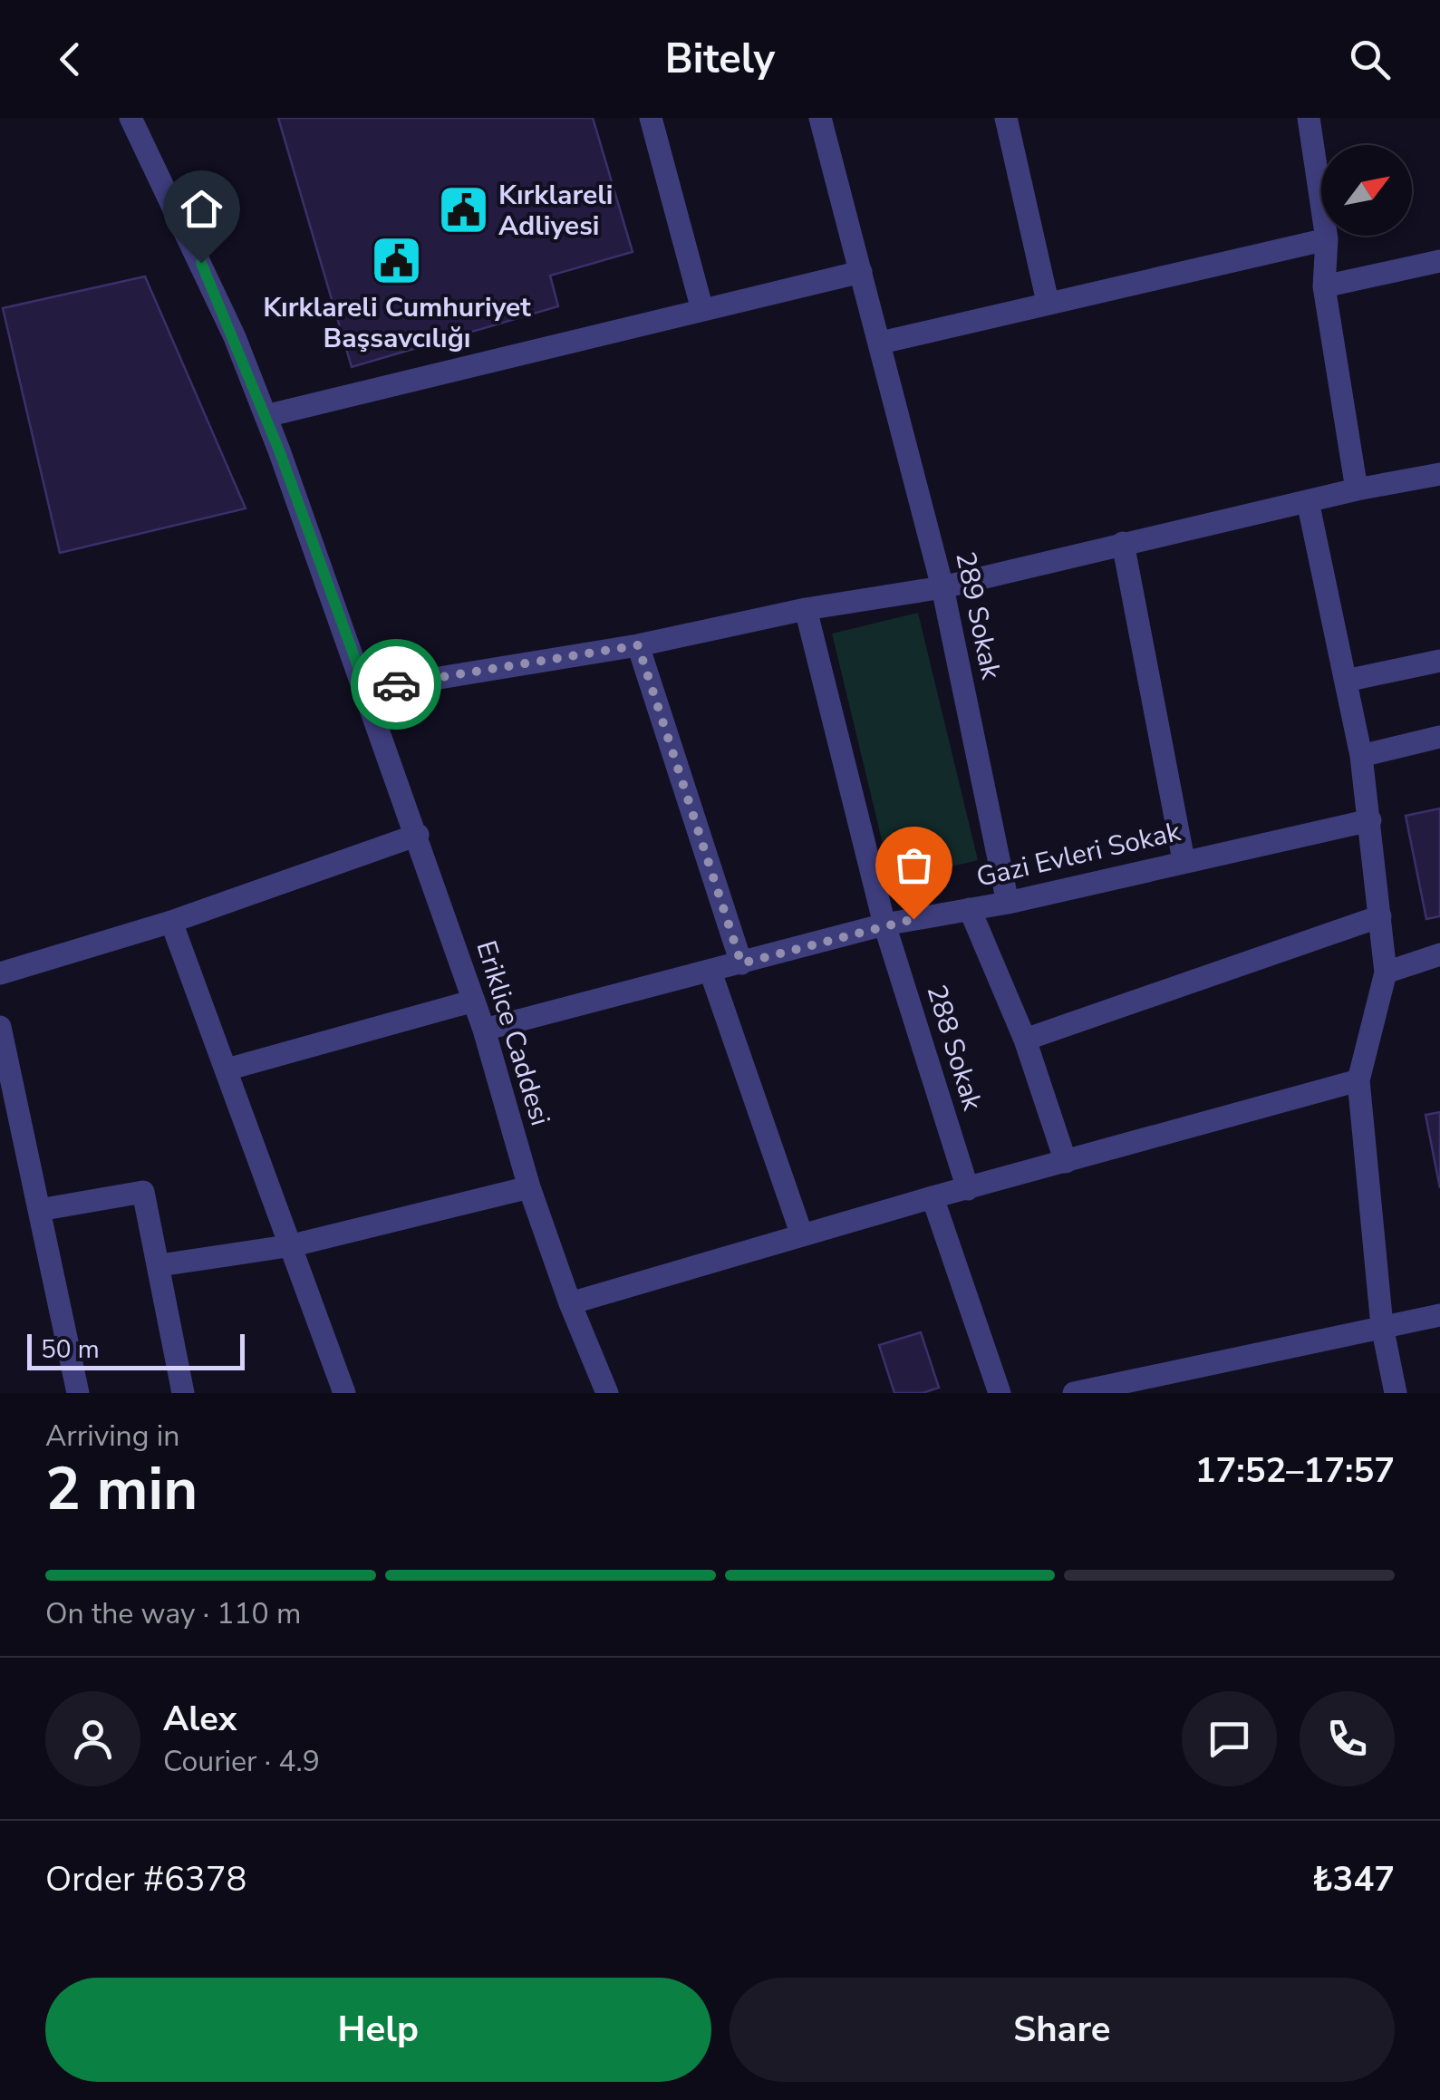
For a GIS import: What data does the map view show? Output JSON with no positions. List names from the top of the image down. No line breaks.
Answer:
{"streets":{"street":["289 Sokak","Gazi Evleri Sokak","Eriklice Caddesi","288 Sokak"]},"crossings":[["289 Sokak","Gazi Evleri Sokak"],["Gazi Evleri Sokak","Eriklice Caddesi"],["Gazi Evleri Sokak","288 Sokak"]],"places":{"public building":["Kırklareli Adliyesi","Kırklareli Cumhuriyet Başsavcılığı"]},"scale_bar":"50 m","north":"top right","page":{"header":"Bitely","scale":"50 m","heading":["2 min","Arriving in","17:52–17:57"],"panel":["Alex","Courier · 4.9","Order #6378","₺347"],"bar":"On the way · 110 m","buttons":["Help","Share"]}}
